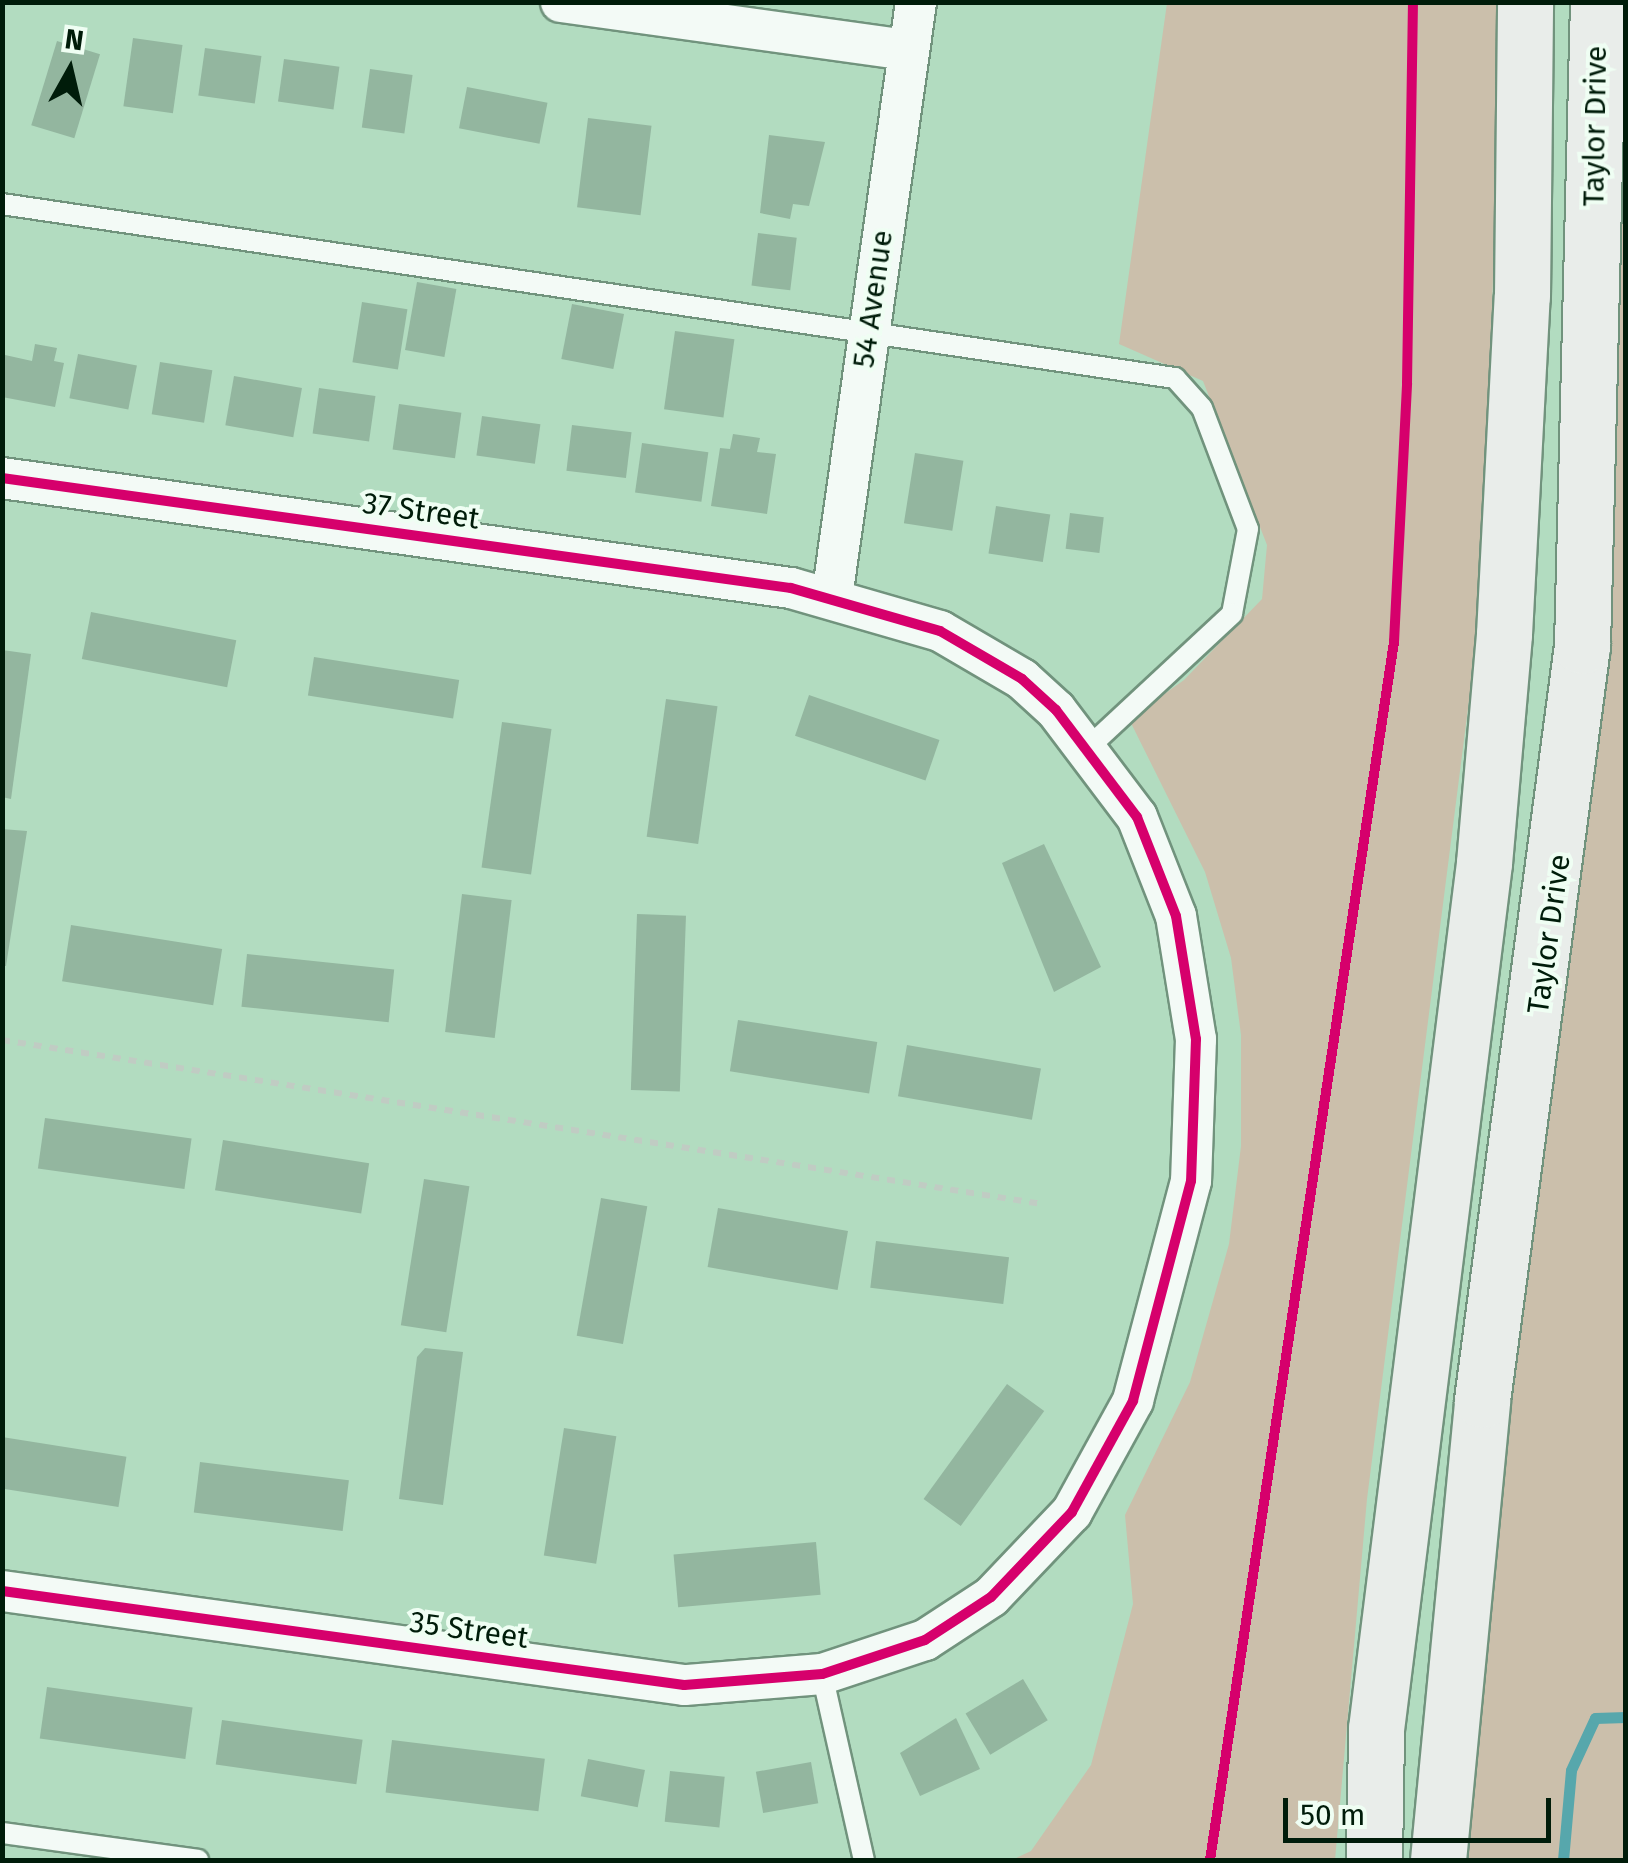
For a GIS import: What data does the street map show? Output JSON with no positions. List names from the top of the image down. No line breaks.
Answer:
{"streets":{"main road":["Taylor Drive"],"street":["54 Avenue","37 Street","35 Street"]},"crossings":[["54 Avenue","37 Street"],["37 Street","35 Street"]],"scale_bar":"50 m","north":"top"}
